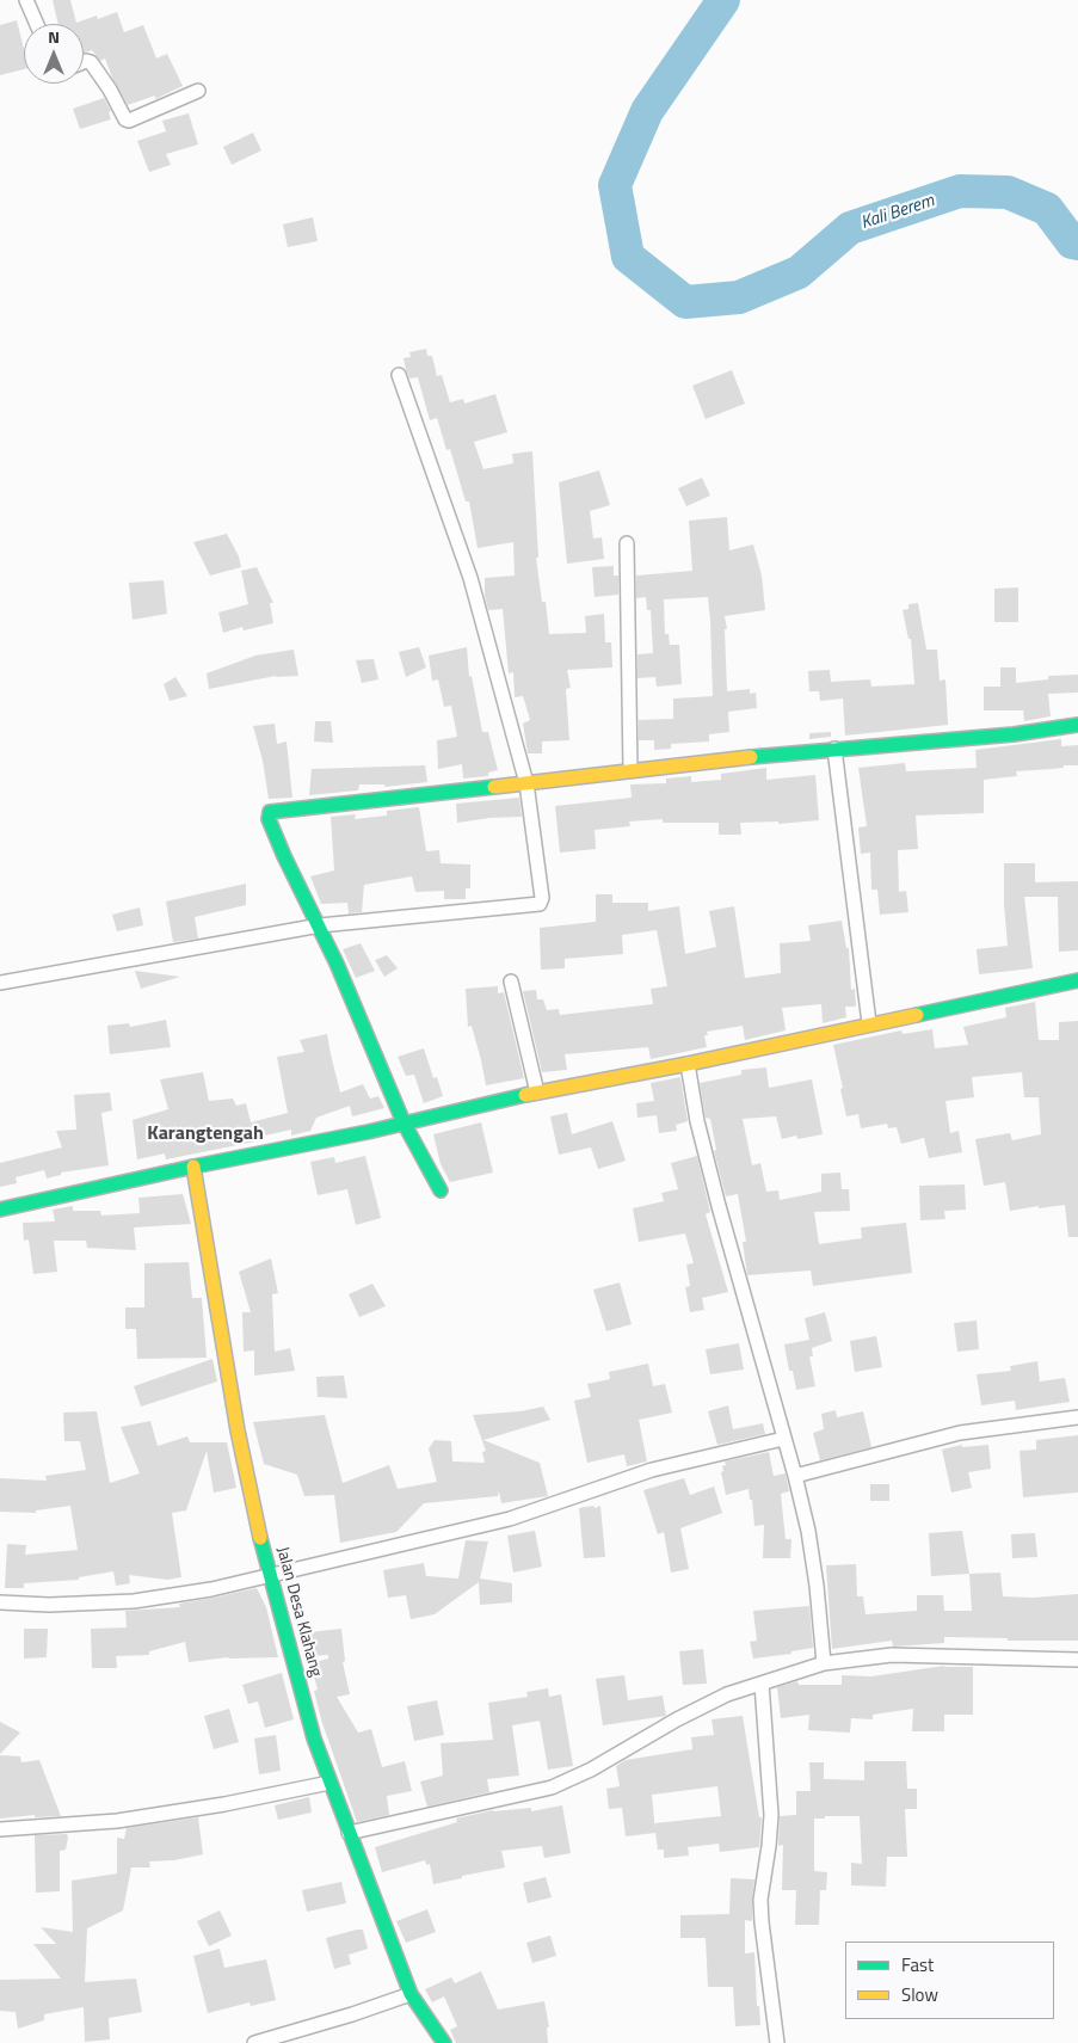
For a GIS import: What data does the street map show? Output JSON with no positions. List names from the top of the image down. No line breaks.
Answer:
{"streets":{"street":["Jalan Desa Klahang"]},"districts":["Karangtengah"],"water":["Kali Berem"],"legend":["Fast","Slow"],"north":"top"}
